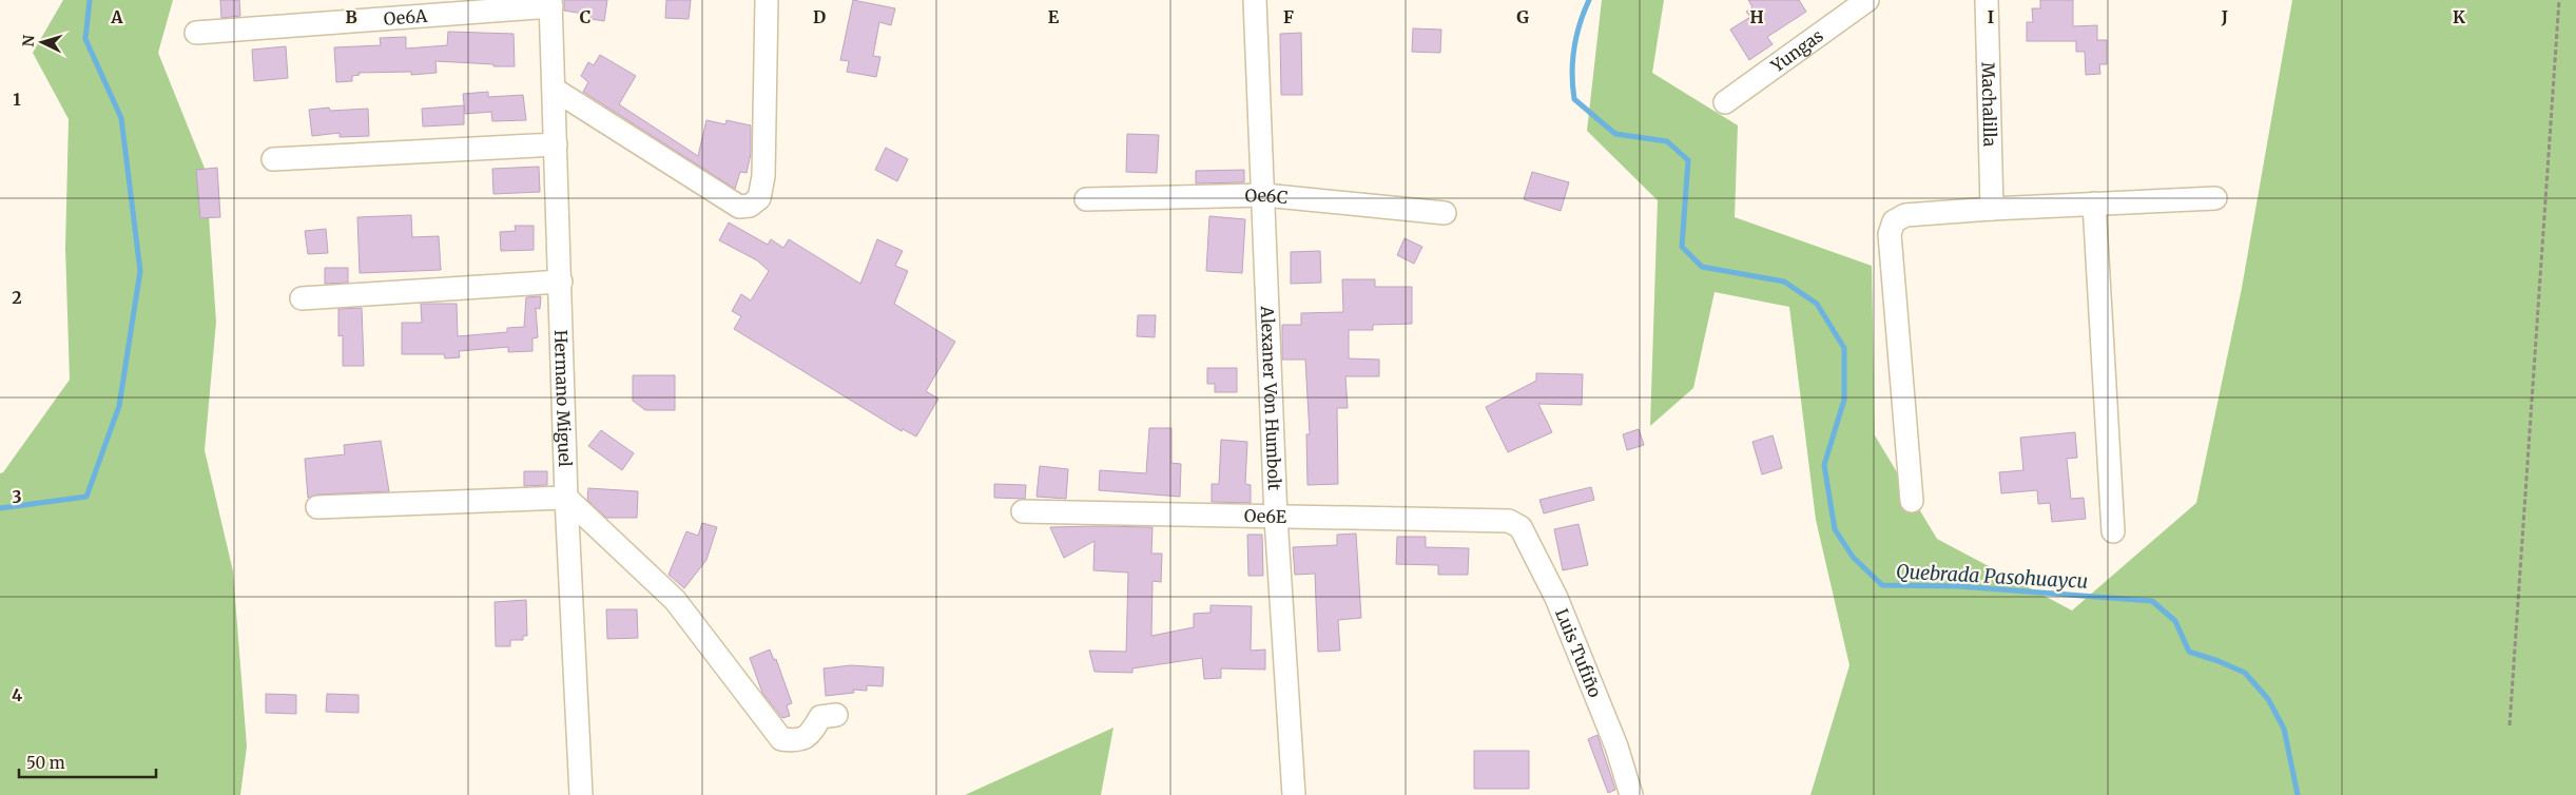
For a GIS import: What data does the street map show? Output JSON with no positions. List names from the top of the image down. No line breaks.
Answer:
{"streets":{"street":["Oe6A","Yungas","Machalilla","Oe6C","Hermano Miguel","Alexaner Von Humbolt","Oe6E","Luis Tufiño"]},"crossings":[["Oe6A","Hermano Miguel"],["Oe6C","Alexaner Von Humbolt"],["Alexaner Von Humbolt","Oe6E"],["Oe6E","Luis Tufiño"]],"water":["Quebrada Pasohuaycu"],"scale_bar":"50 m","north":"left","grid":{"columns":["A","B","C","D","E","F","G","H","I","J","K"],"rows":["1","2","3","4"]}}
